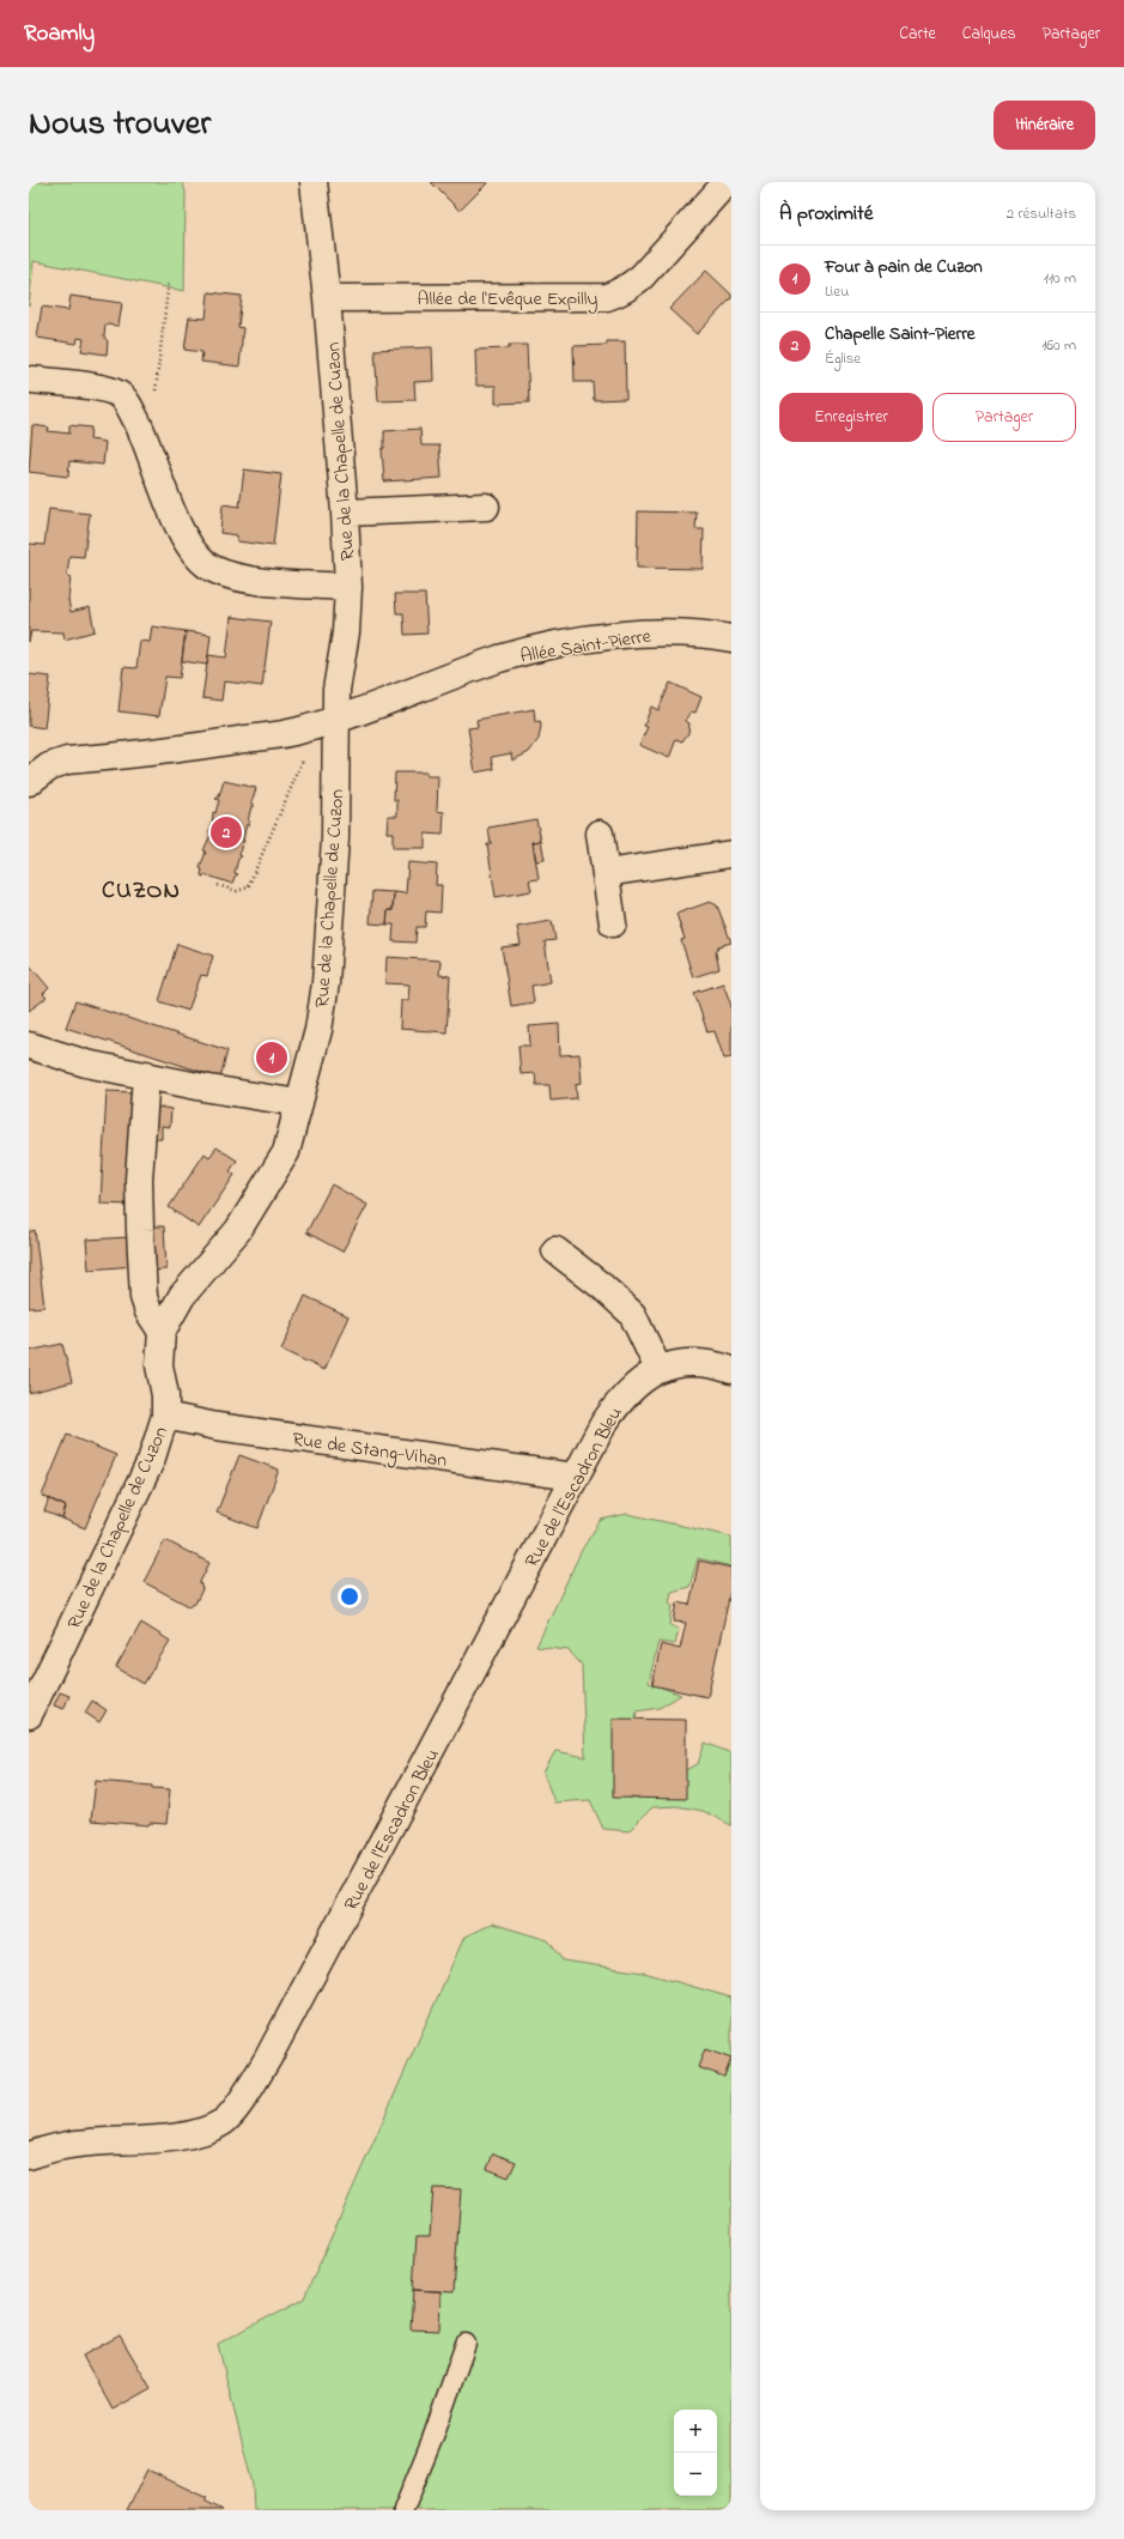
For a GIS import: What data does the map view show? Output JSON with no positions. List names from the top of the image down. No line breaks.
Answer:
{"streets":{"street":["Allée de l'Evêque Expilly","Rue de la Chapelle de Cuzon","Allée Saint-Pierre","Rue de Stang-Vihan","Rue de l'Escadron Bleu"]},"crossings":[["Allée de l'Evêque Expilly","Rue de la Chapelle de Cuzon"],["Rue de la Chapelle de Cuzon","Allée Saint-Pierre"],["Rue de la Chapelle de Cuzon","Rue de Stang-Vihan"],["Rue de Stang-Vihan","Rue de l'Escadron Bleu"]],"districts":["CUZON"],"page":{"header":"Roamly","nav":["Carte","Calques","Partager"],"title":"Nous trouver","buttons":["Itinéraire",["Enregistrer","Partager"]],"heading":["À proximité","2 résultats"],"list":[{"mark":"1","name":"Four à pain de Cuzon","note":"Lieu","value":"110 m"},{"mark":"2","name":"Chapelle Saint-Pierre","note":"Église","value":"160 m"}],"pins":["2","1"],"map_buttons":["+","−"]}}
